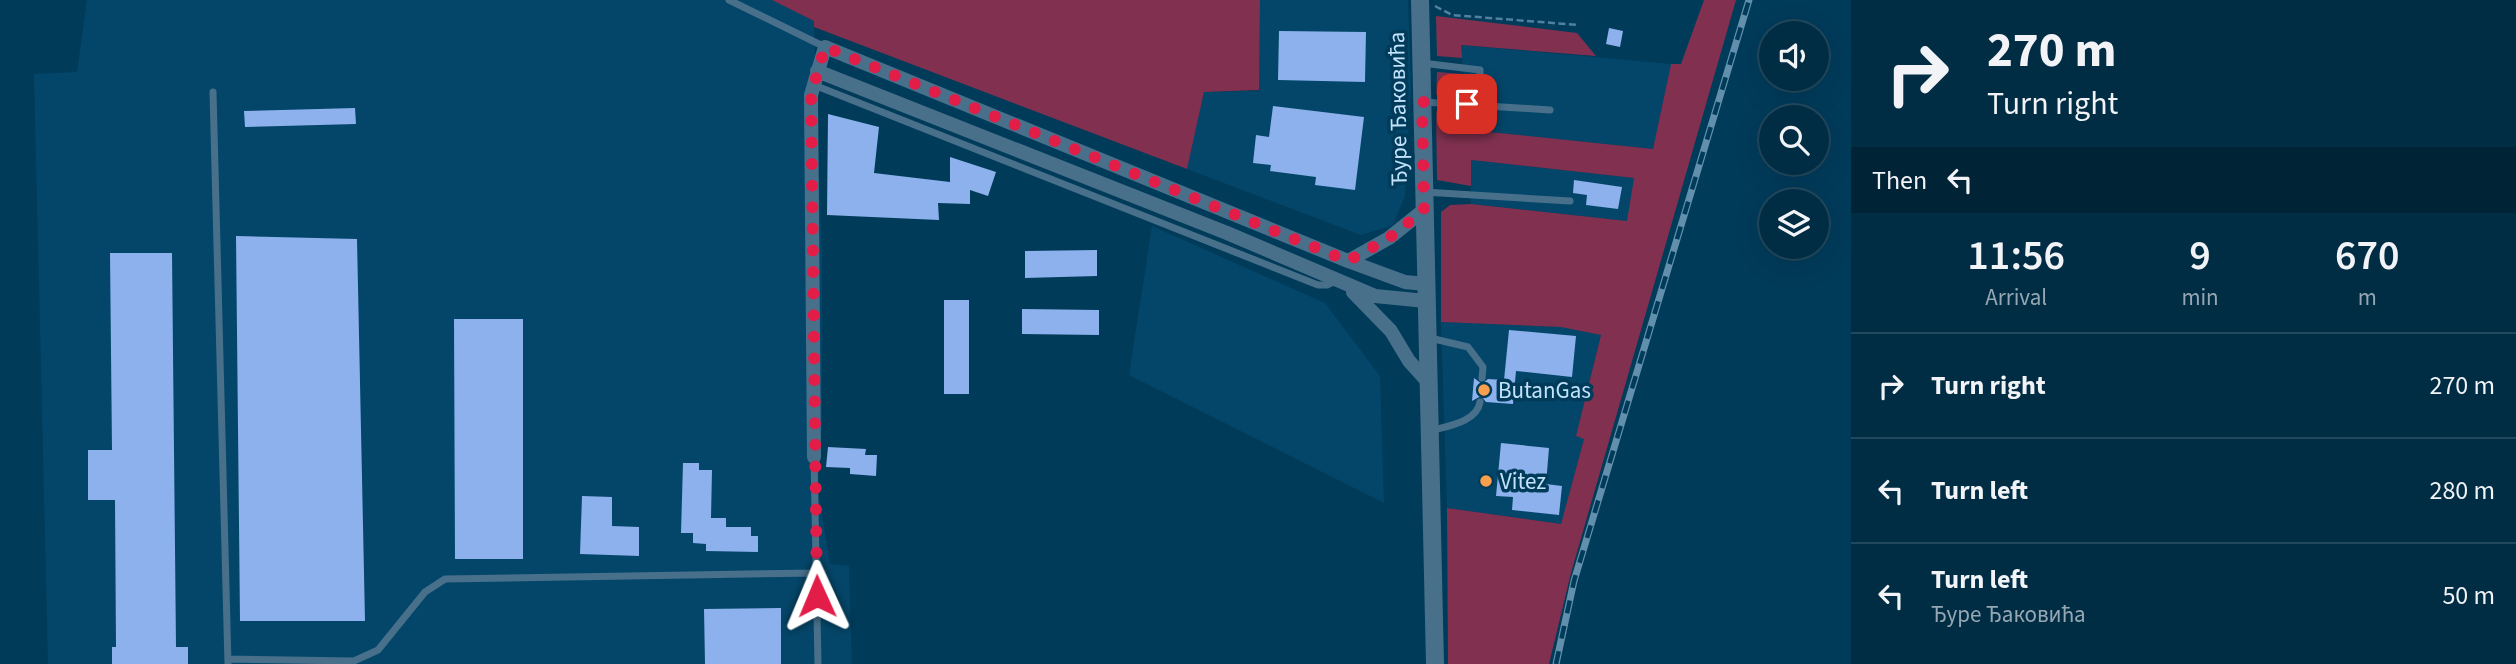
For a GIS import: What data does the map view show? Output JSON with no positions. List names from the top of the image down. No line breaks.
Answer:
{"streets":{"street":["Ђуре Ђаковића"]},"places":["ButanGas","Vitez"],"page":{"turn":["270 m","Turn right"],"then":"Then","eta":["11:56","Arrival","9","min","670","m"],"list":[{"name":"Turn right","value":"270 m"},{"name":"Turn left","value":"280 m"},{"name":"Turn left","note":"Ђуре Ђаковића","value":"50 m"}]}}
